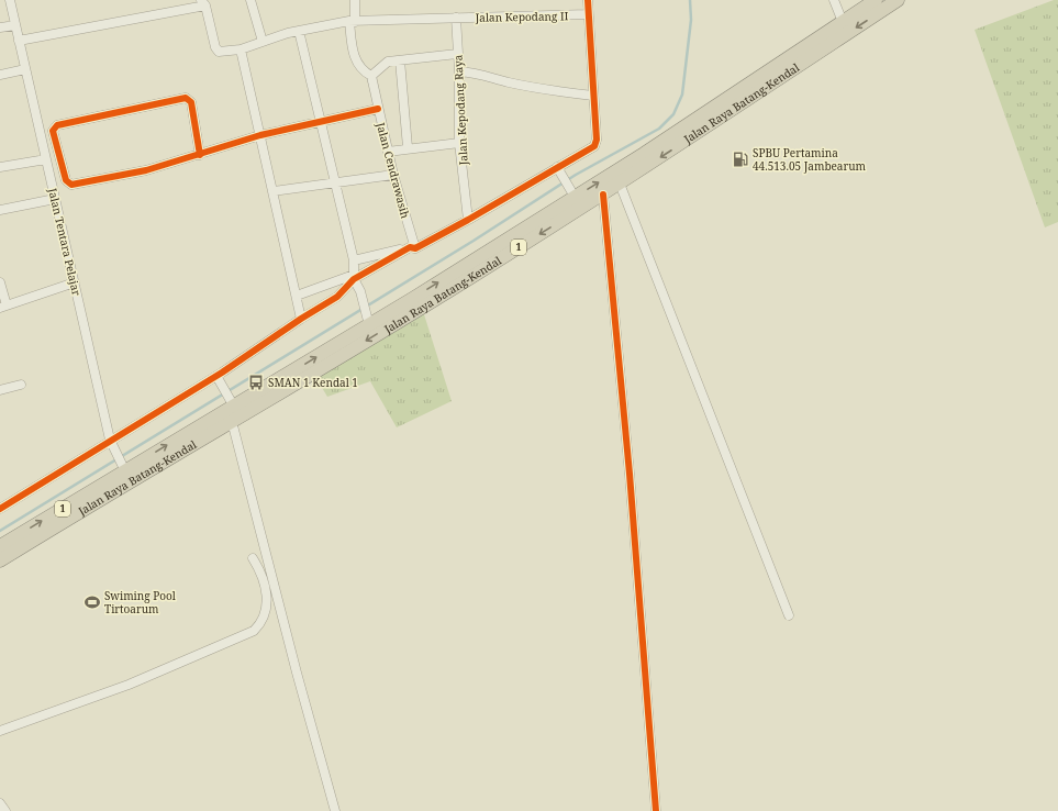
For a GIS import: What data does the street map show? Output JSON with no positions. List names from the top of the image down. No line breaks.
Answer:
{"streets":{"highway":["Jalan Raya Batang-Kendal","1"],"street":["Jalan Kepodang II","Jalan Kepodang Raya","Jalan Cendrawasih","Jalan Tentara Pelajar"]},"crossings":[["Jalan Kepodang II","Jalan Kepodang Raya"],["Jalan Raya Batang-Kendal","Jalan Tentara Pelajar"]],"places":{"fuel station":["SPBU Pertamina 44.513.05 Jambearum"],"bus stop":["SMAN 1 Kendal 1"],"sports":["Swiming Pool Tirtoarum"]}}
